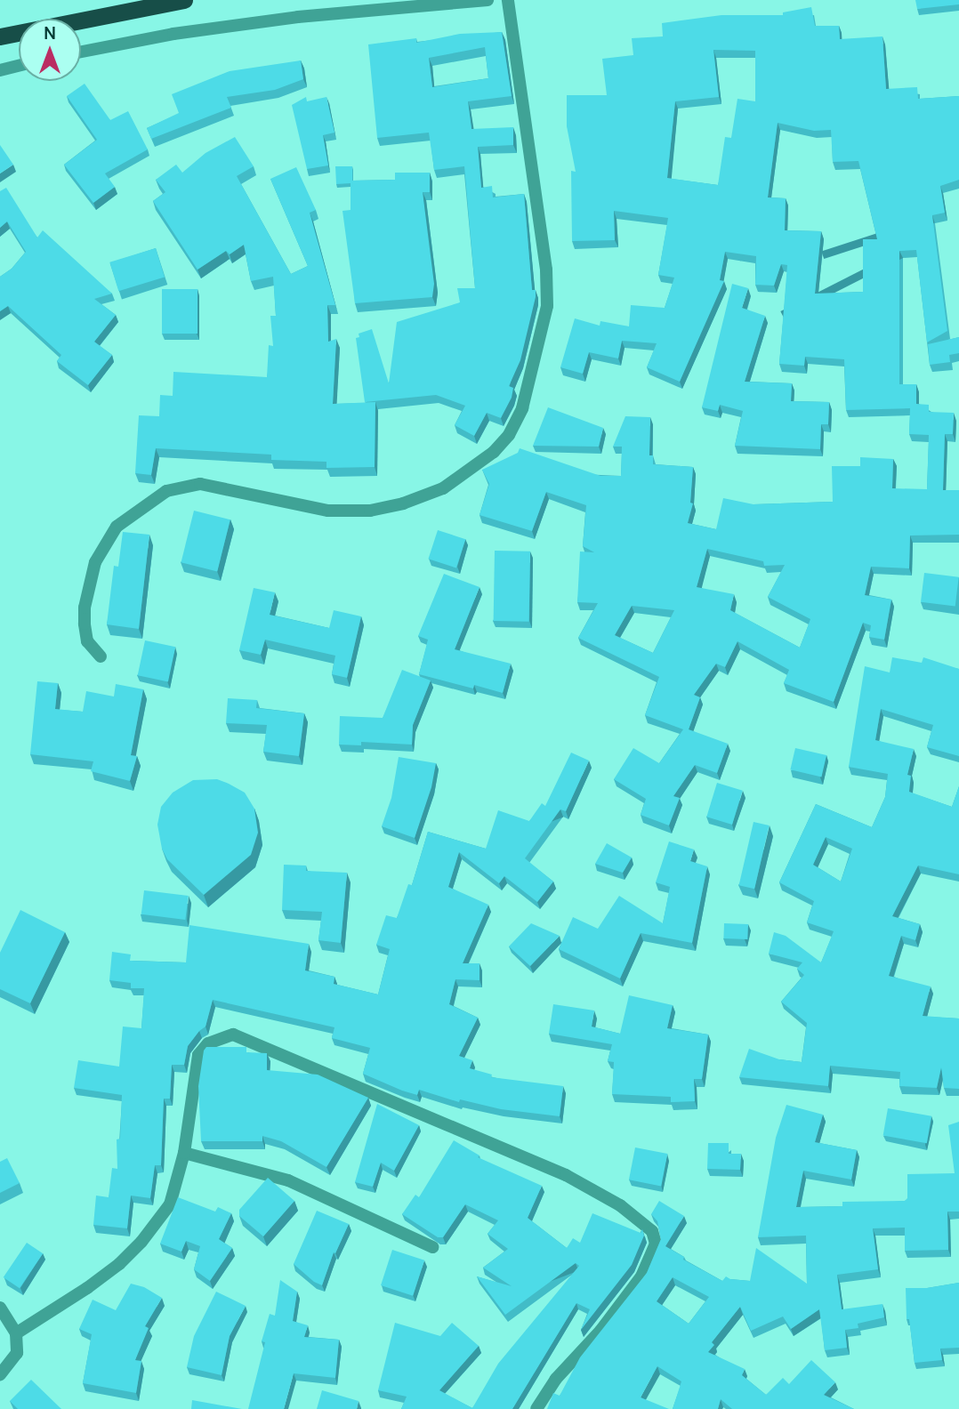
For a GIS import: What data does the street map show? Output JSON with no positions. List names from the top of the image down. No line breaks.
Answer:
{"north":"top"}
